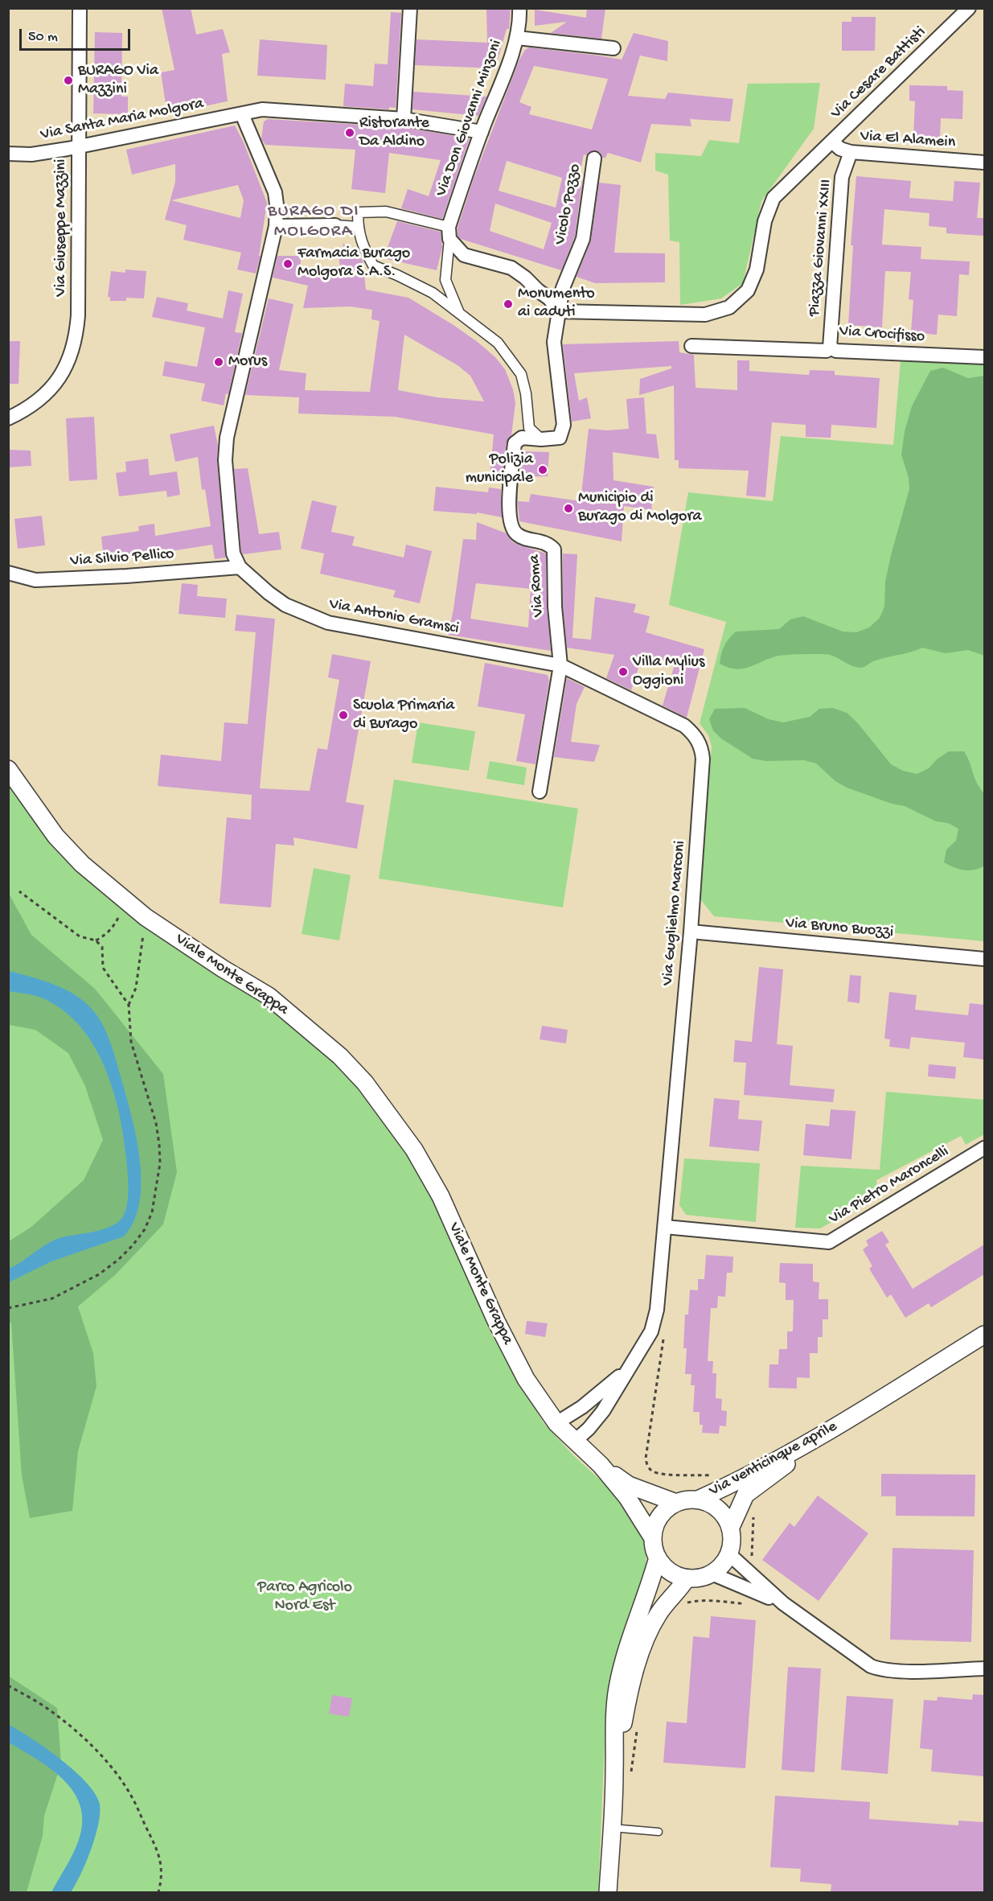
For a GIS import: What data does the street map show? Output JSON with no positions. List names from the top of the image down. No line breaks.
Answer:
{"streets":{"street":["Via Cesare Battisti","Via Don Giovanni Minzoni","Via Santa Maria Molgora","Via El Alamein","Vicolo Pozzo","Via Giuseppe Mazzini","Piazza Giovanni XXIII","Via Crocifisso","Via Silvio Pellico","Via Roma","Via Antonio Gramsci","Via Guglielmo Marconi","Via Bruno Buozzi","Viale Monte Grappa","Via Pietro Maroncelli","Via venticinque aprile"]},"crossings":[["Via Cesare Battisti","Via El Alamein"],["Via Cesare Battisti","Vicolo Pozzo"],["Via Don Giovanni Minzoni","Via Santa Maria Molgora"],["Via Santa Maria Molgora","Via Giuseppe Mazzini"],["Via El Alamein","Piazza Giovanni XXIII"],["Vicolo Pozzo","Via Roma"],["Piazza Giovanni XXIII","Via Crocifisso"],["Via Silvio Pellico","Via Antonio Gramsci"],["Via Roma","Via Antonio Gramsci"],["Via Roma","Via Guglielmo Marconi"],["Via Antonio Gramsci","Via Guglielmo Marconi"],["Via Guglielmo Marconi","Via Bruno Buozzi"],["Via Guglielmo Marconi","Viale Monte Grappa"],["Via Guglielmo Marconi","Via Pietro Maroncelli"],["Viale Monte Grappa","Via venticinque aprile"]],"districts":["BURAGO DI MOLGORA"],"parks":["Parco Agricolo Nord Est"],"places":["BURAGO Via Mazzini","Ristorante Da Aldino","Farmacia Burago Molgora S.A.S.","Monumento ai caduti","Morus","Polizia municipale","Municipio di Burago di Molgora","Villa Mylius Oggioni","Scuola Primaria di Burago"],"scale_bar":"50 m"}
